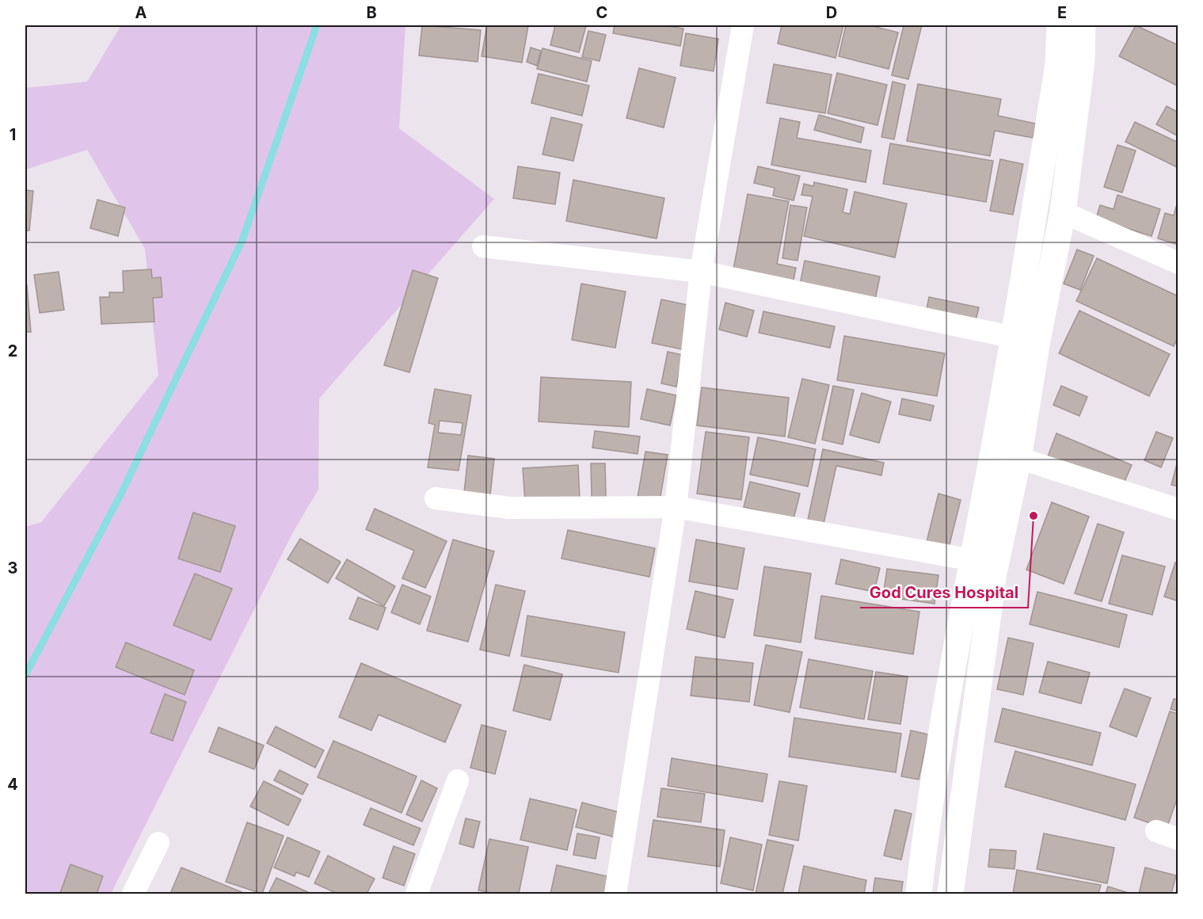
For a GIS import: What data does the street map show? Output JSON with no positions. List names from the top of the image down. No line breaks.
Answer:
{"places":["God Cures Hospital"],"grid":{"columns":["A","B","C","D","E"],"rows":["1","2","3","4"]}}
